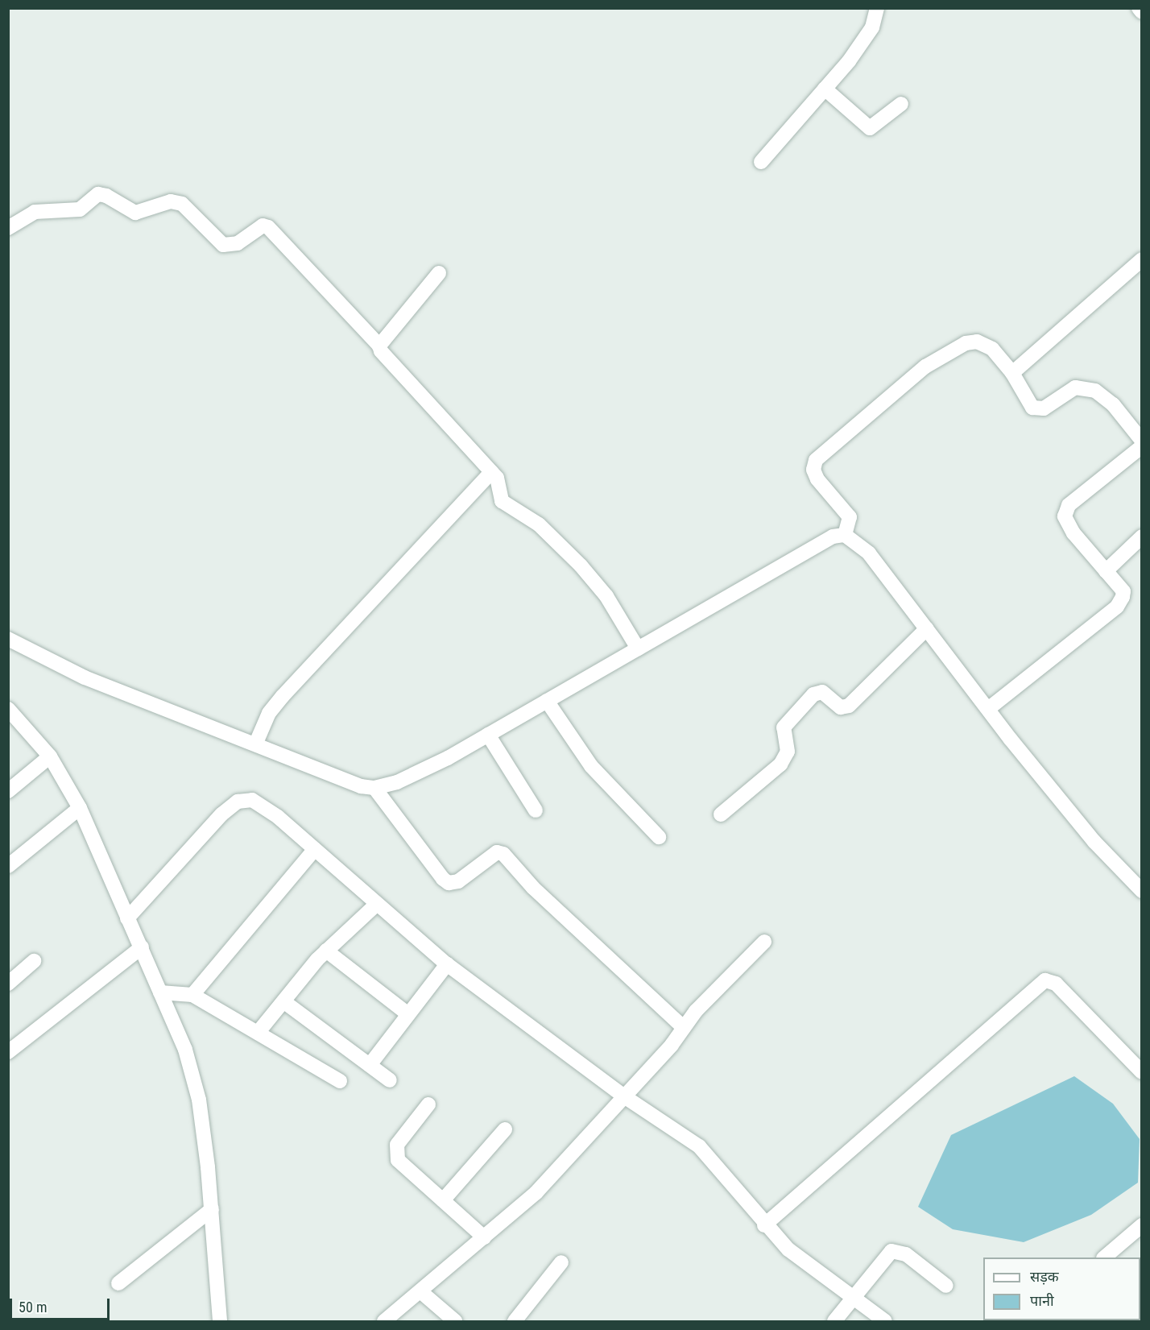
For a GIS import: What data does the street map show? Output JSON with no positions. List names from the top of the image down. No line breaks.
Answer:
{"legend":["सड़क","पानी"],"scale_bar":"50 m"}
